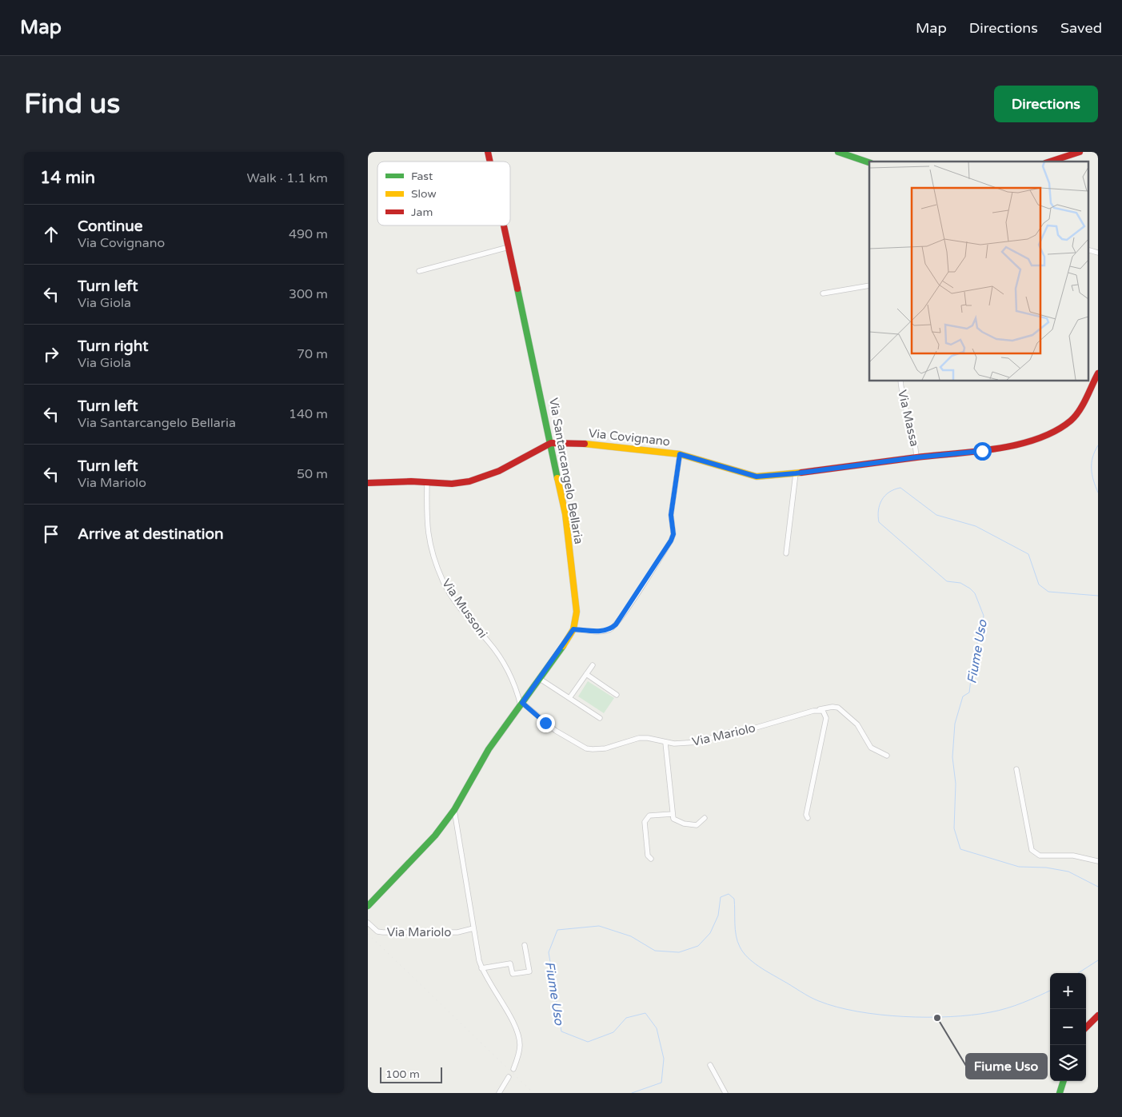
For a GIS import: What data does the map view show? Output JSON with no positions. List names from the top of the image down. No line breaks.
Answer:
{"streets":{"street":["Via Massa","Via Covignano","Via Santarcangelo Bellaria","Via Mussoni","Via Mariolo"]},"crossings":[["Via Massa","Via Covignano"],["Via Covignano","Via Santarcangelo Bellaria"],["Via Santarcangelo Bellaria","Via Mussoni"],["Via Santarcangelo Bellaria","Via Mariolo"],["Via Mussoni","Via Mariolo"]],"water":["Fiume Uso"],"places":["Fiume Uso"],"legend":["Fast","Slow","Jam"],"scale_bar":"100 m","page":{"header":"Map","nav":["Map","Directions","Saved"],"buttons":"Directions","title":"Find us","heading":["14 min","Walk · 1.1 km"],"list":[["Continue","Via Covignano","490 m"],["Turn left","Via Giola","300 m"],["Turn right","Via Giola","70 m"],["Turn left","Via Santarcangelo Bellaria","140 m"],["Turn left","Via Mariolo","50 m"],"Arrive at destination"],"map_buttons":["+","−"],"scale":"100 m"}}
